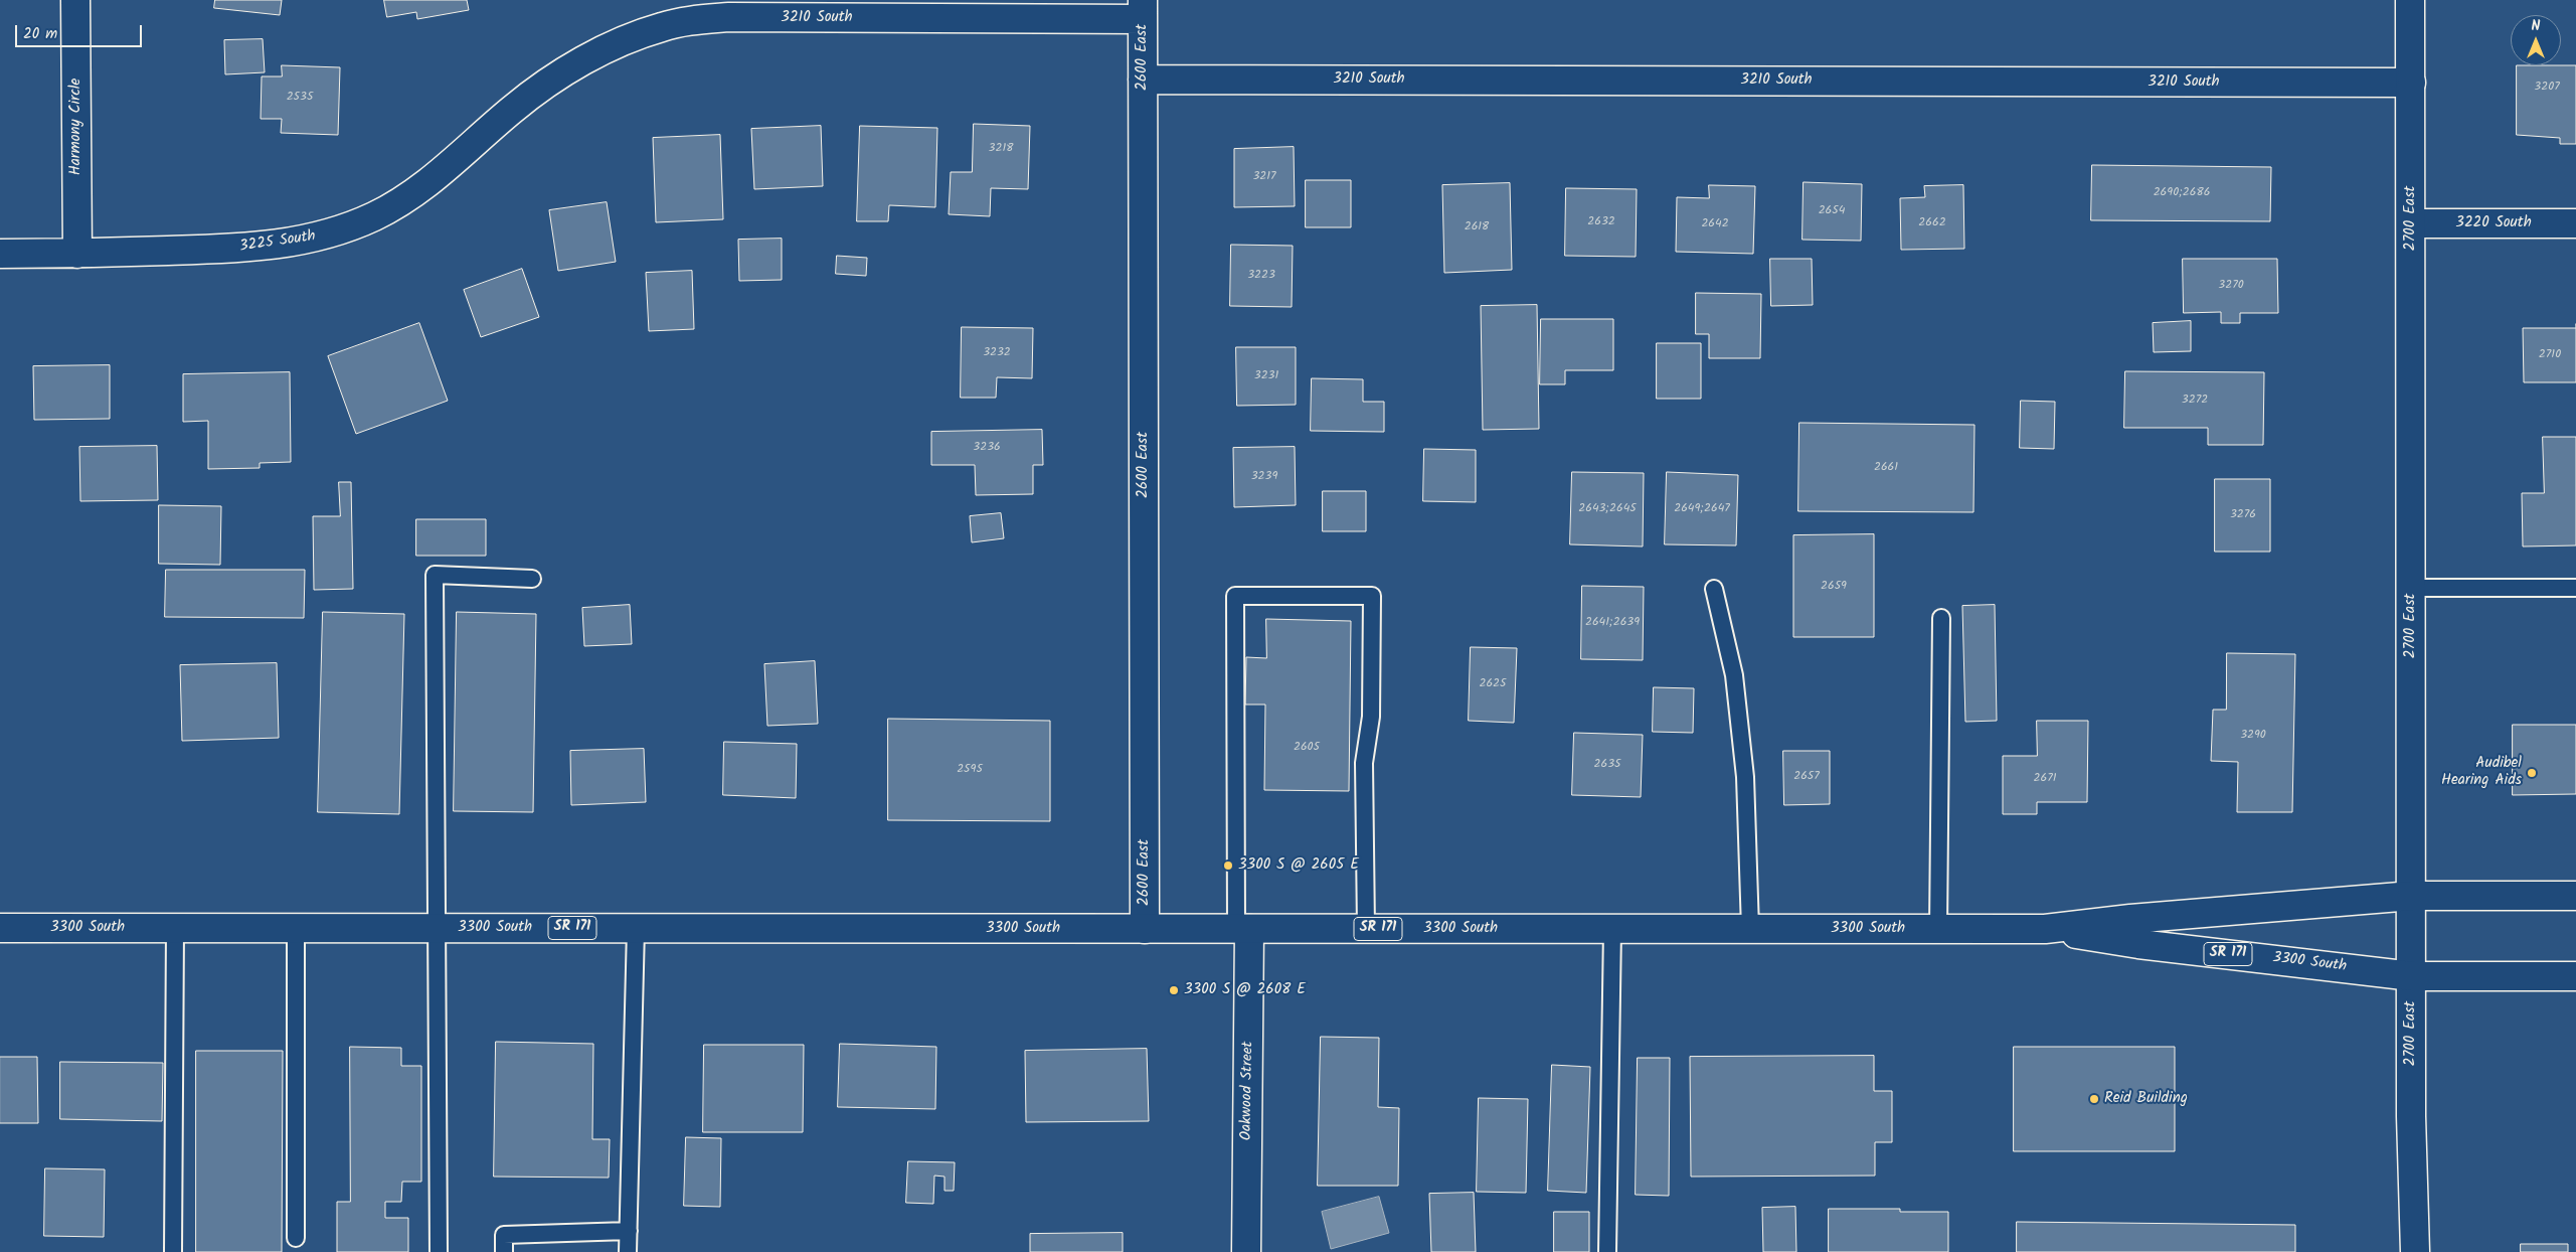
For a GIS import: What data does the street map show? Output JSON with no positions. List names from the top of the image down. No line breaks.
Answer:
{"streets":{"street":["3210 South","2600 East","Harmony Circle","2700 East","3220 South","3225 South","3300 South","SR 171","Oakwood Street"]},"crossings":[["3210 South","2600 East"],["3210 South","2700 East"],["3210 South","3225 South"],["2600 East","3300 South"],["Harmony Circle","3225 South"],["2700 East","3220 South"],["2700 East","3300 South"],["3300 South","Oakwood Street"]],"places":["Audibel Hearing Aids","3300 S @ 2605 E","3300 S @ 2608 E","Reid Building"],"house_numbers":["3207","2535","3218","3217","2690;2686","2654","2632","2662","2642","2618","3223","3270","3232","2710","3231","3272","3236","2661","3239","2643;2645","2649;2647","3276","2659","2641;2639","2625","3290","2605","2635","2595","2657","2671"],"scale_bar":"20 m","north":"top"}
